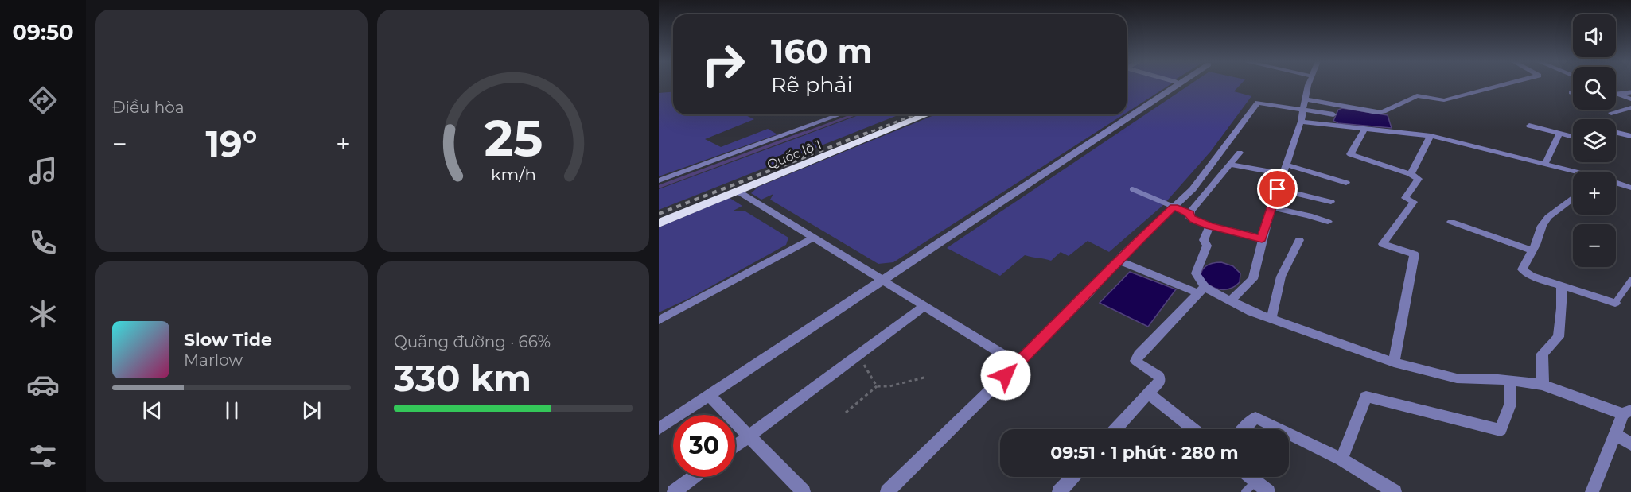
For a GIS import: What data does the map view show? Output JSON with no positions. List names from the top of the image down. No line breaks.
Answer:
{"streets":{"highway":["Quốc lộ 1"]},"page":{"tabs":"09:50","tile":["Điều hòa",["Quãng đường · 66%","330 km"]],"map_buttons":["+","−"],"turn":["160 m","Rẽ phải"],"heat":["−","19°","+"],"song":["Slow Tide","Marlow"],"limit":"30","trip":"09:51 · 1 phút · 280 m","gauge":["25","km/h"]}}
